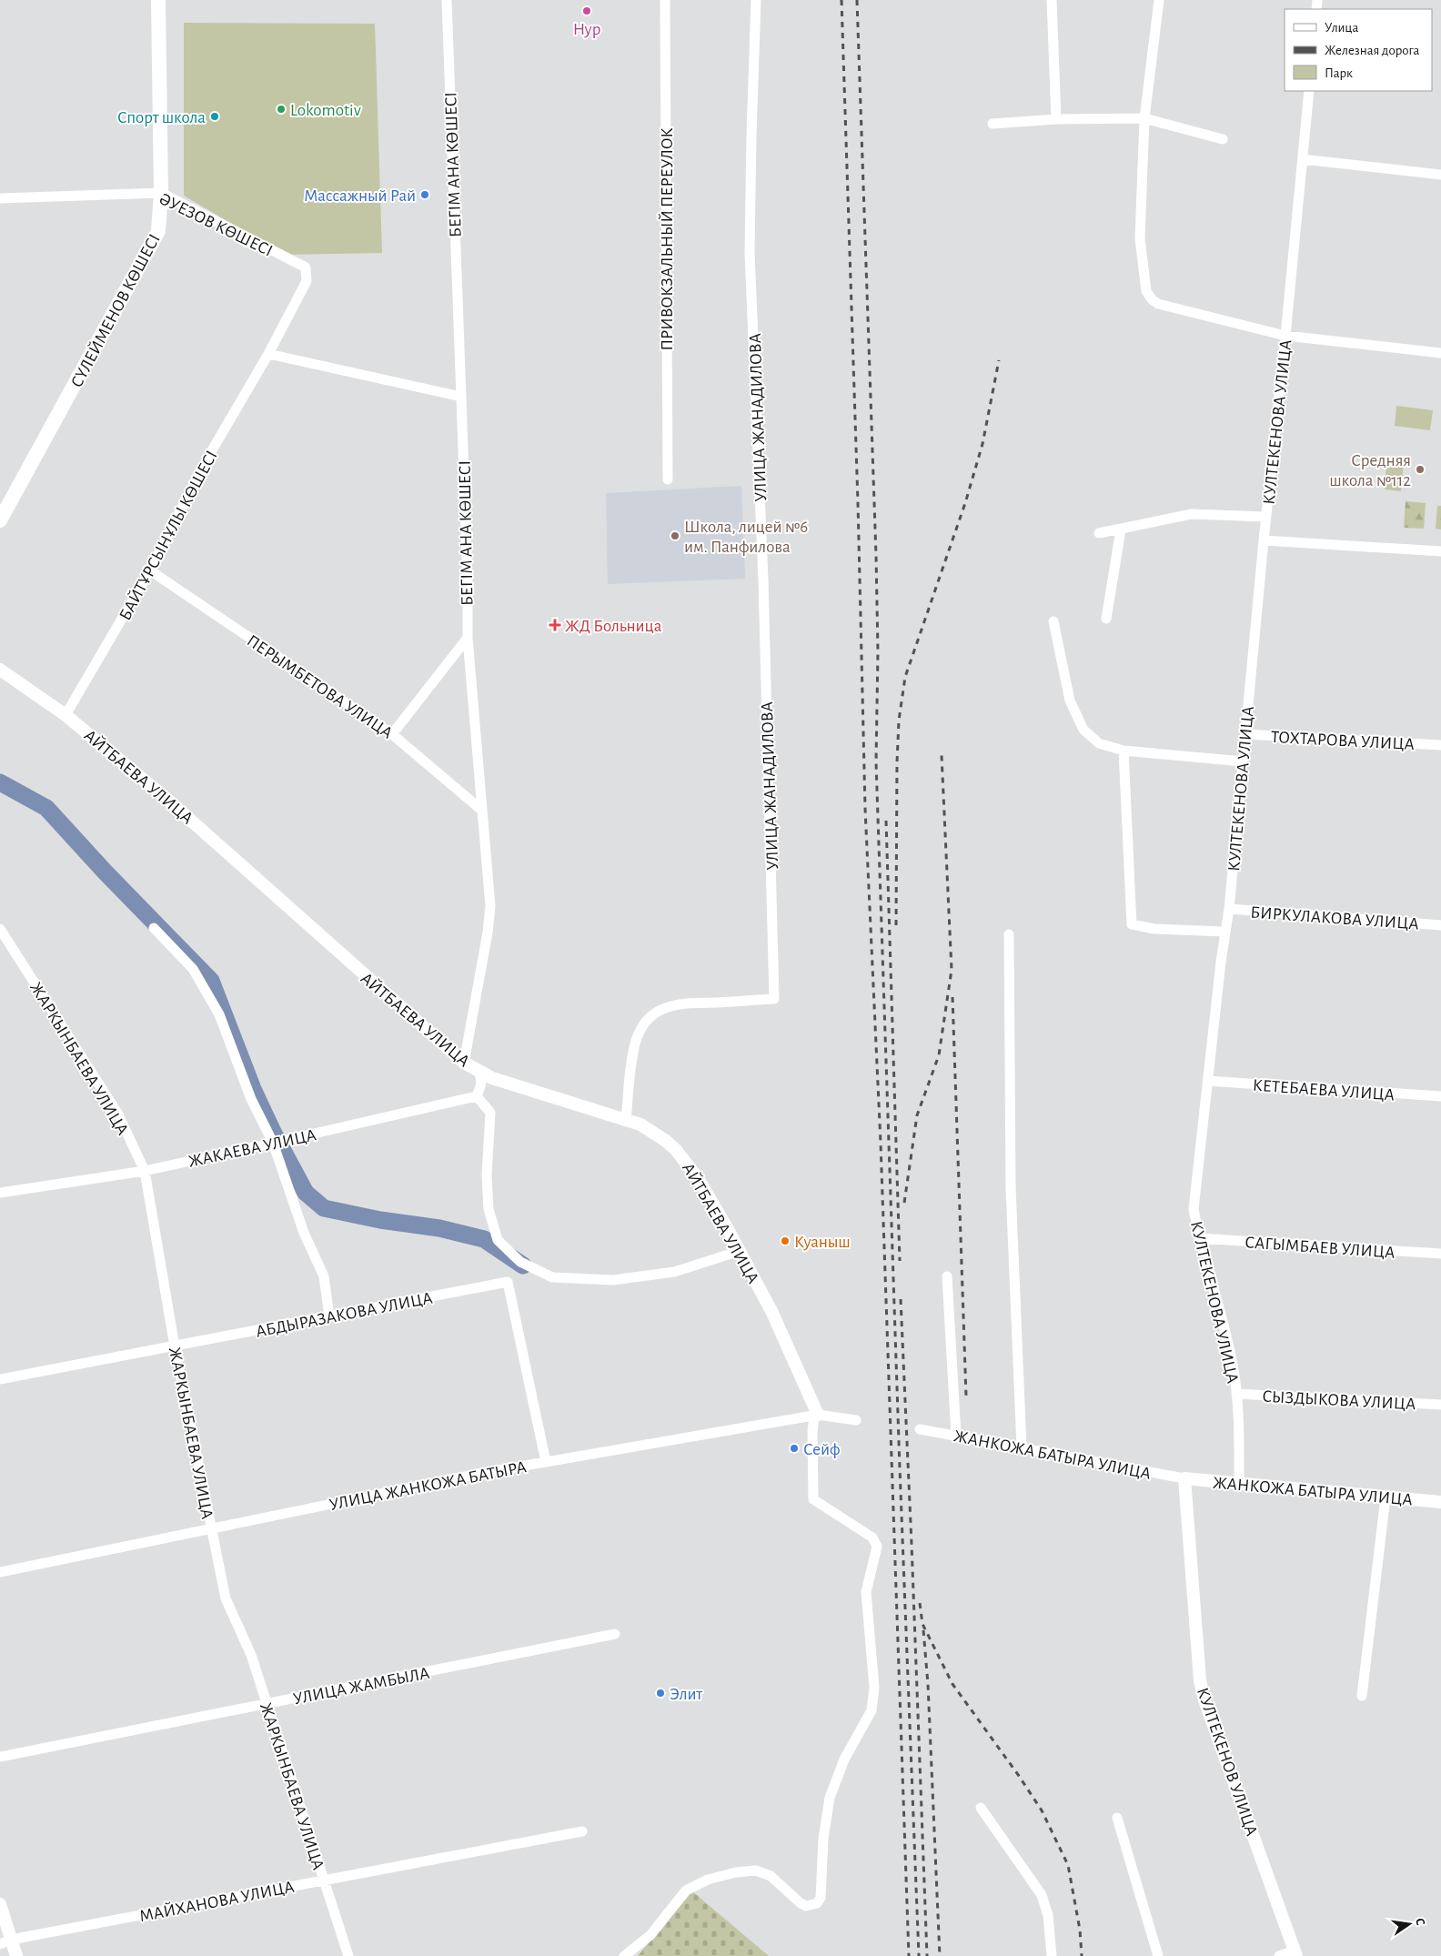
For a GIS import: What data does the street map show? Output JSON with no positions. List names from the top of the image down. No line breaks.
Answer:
{"streets":{"main road":["СҮЛЕЙМЕНОВ КӨШЕСІ"],"street":["БЕГІМ АНА КӨШЕСІ","ӘУЕЗОВ КӨШЕСІ","ПРИВОКЗАЛЬНЫЙ ПЕРЕУЛОК","УЛИЦА ЖАНАДИЛОВА","КУЛТЕКЕНОВА УЛИЦА","БАЙТҰРСЫНҰЛЫ КӨШЕСІ","ПЕРЫМБЕТОВА УЛИЦА","ТОХТАРОВА УЛИЦА","АЙТБАЕВА УЛИЦА","БИРКУЛАКОВА УЛИЦА","ЖАРКЫНБАЕВА УЛИЦА","КЕТЕБАЕВА УЛИЦА","ЖАКАЕВА УЛИЦА","САГЫМБАЕВ УЛИЦА","АБДЫРАЗАКОВА УЛИЦА","СЫЗДЫКОВА УЛИЦА","ЖАНКОЖА БАТЫРА УЛИЦА","УЛИЦА ЖАНКОЖА БАТЫРА","УЛИЦА ЖАМБЫЛА","КУЛТЕКЕНОВ УЛИЦА","МАЙХАНОВА УЛИЦА"]},"crossings":[["БЕГІМ АНА КӨШЕСІ","ПЕРЫМБЕТОВА УЛИЦА"],["БЕГІМ АНА КӨШЕСІ","АЙТБАЕВА УЛИЦА"],["ӘУЕЗОВ КӨШЕСІ","СҮЛЕЙМЕНОВ КӨШЕСІ"],["ӘУЕЗОВ КӨШЕСІ","БАЙТҰРСЫНҰЛЫ КӨШЕСІ"],["УЛИЦА ЖАНАДИЛОВА","АЙТБАЕВА УЛИЦА"],["КУЛТЕКЕНОВА УЛИЦА","ТОХТАРОВА УЛИЦА"],["КУЛТЕКЕНОВА УЛИЦА","БИРКУЛАКОВА УЛИЦА"],["КУЛТЕКЕНОВА УЛИЦА","КЕТЕБАЕВА УЛИЦА"],["КУЛТЕКЕНОВА УЛИЦА","САГЫМБАЕВ УЛИЦА"],["КУЛТЕКЕНОВА УЛИЦА","СЫЗДЫКОВА УЛИЦА"],["КУЛТЕКЕНОВА УЛИЦА","ЖАНКОЖА БАТЫРА УЛИЦА"],["БАЙТҰРСЫНҰЛЫ КӨШЕСІ","ПЕРЫМБЕТОВА УЛИЦА"],["БАЙТҰРСЫНҰЛЫ КӨШЕСІ","АЙТБАЕВА УЛИЦА"],["АЙТБАЕВА УЛИЦА","УЛИЦА ЖАНКОЖА БАТЫРА"],["ЖАРКЫНБАЕВА УЛИЦА","ЖАКАЕВА УЛИЦА"],["ЖАРКЫНБАЕВА УЛИЦА","АБДЫРАЗАКОВА УЛИЦА"],["ЖАРКЫНБАЕВА УЛИЦА","УЛИЦА ЖАНКОЖА БАТЫРА"],["ЖАРКЫНБАЕВА УЛИЦА","УЛИЦА ЖАМБЫЛА"],["ЖАРКЫНБАЕВА УЛИЦА","МАЙХАНОВА УЛИЦА"],["АБДЫРАЗАКОВА УЛИЦА","УЛИЦА ЖАНКОЖА БАТЫРА"],["ЖАНКОЖА БАТЫРА УЛИЦА","КУЛТЕКЕНОВ УЛИЦА"]],"places":{"other":["Нур","Lokomotiv","Спорт школа","Массажный Рай","Средняя школа №112","Школа, лицей №6 им. Панфилова","Куаныш","Сейф","Элит"],"health":["ЖД Больница"]},"legend":["Улица","Железная дорога","Парк"],"north":"right"}
